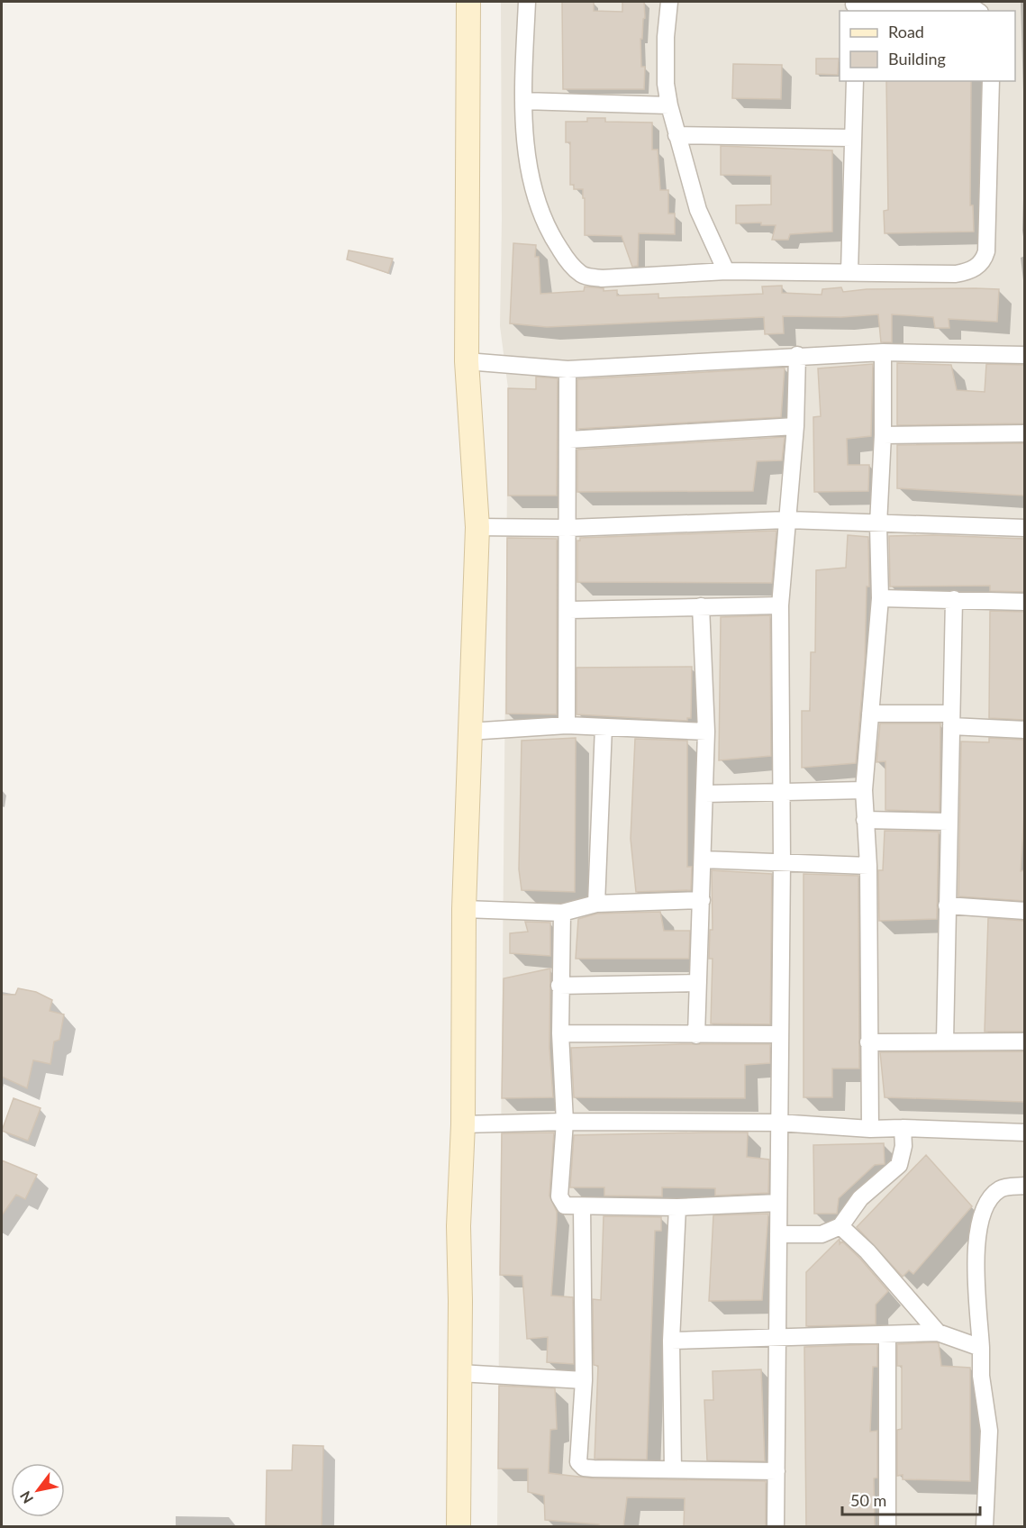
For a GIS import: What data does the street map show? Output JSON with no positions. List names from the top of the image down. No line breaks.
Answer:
{"legend":["Road","Building"],"scale_bar":"50 m","north":"bottom left"}
